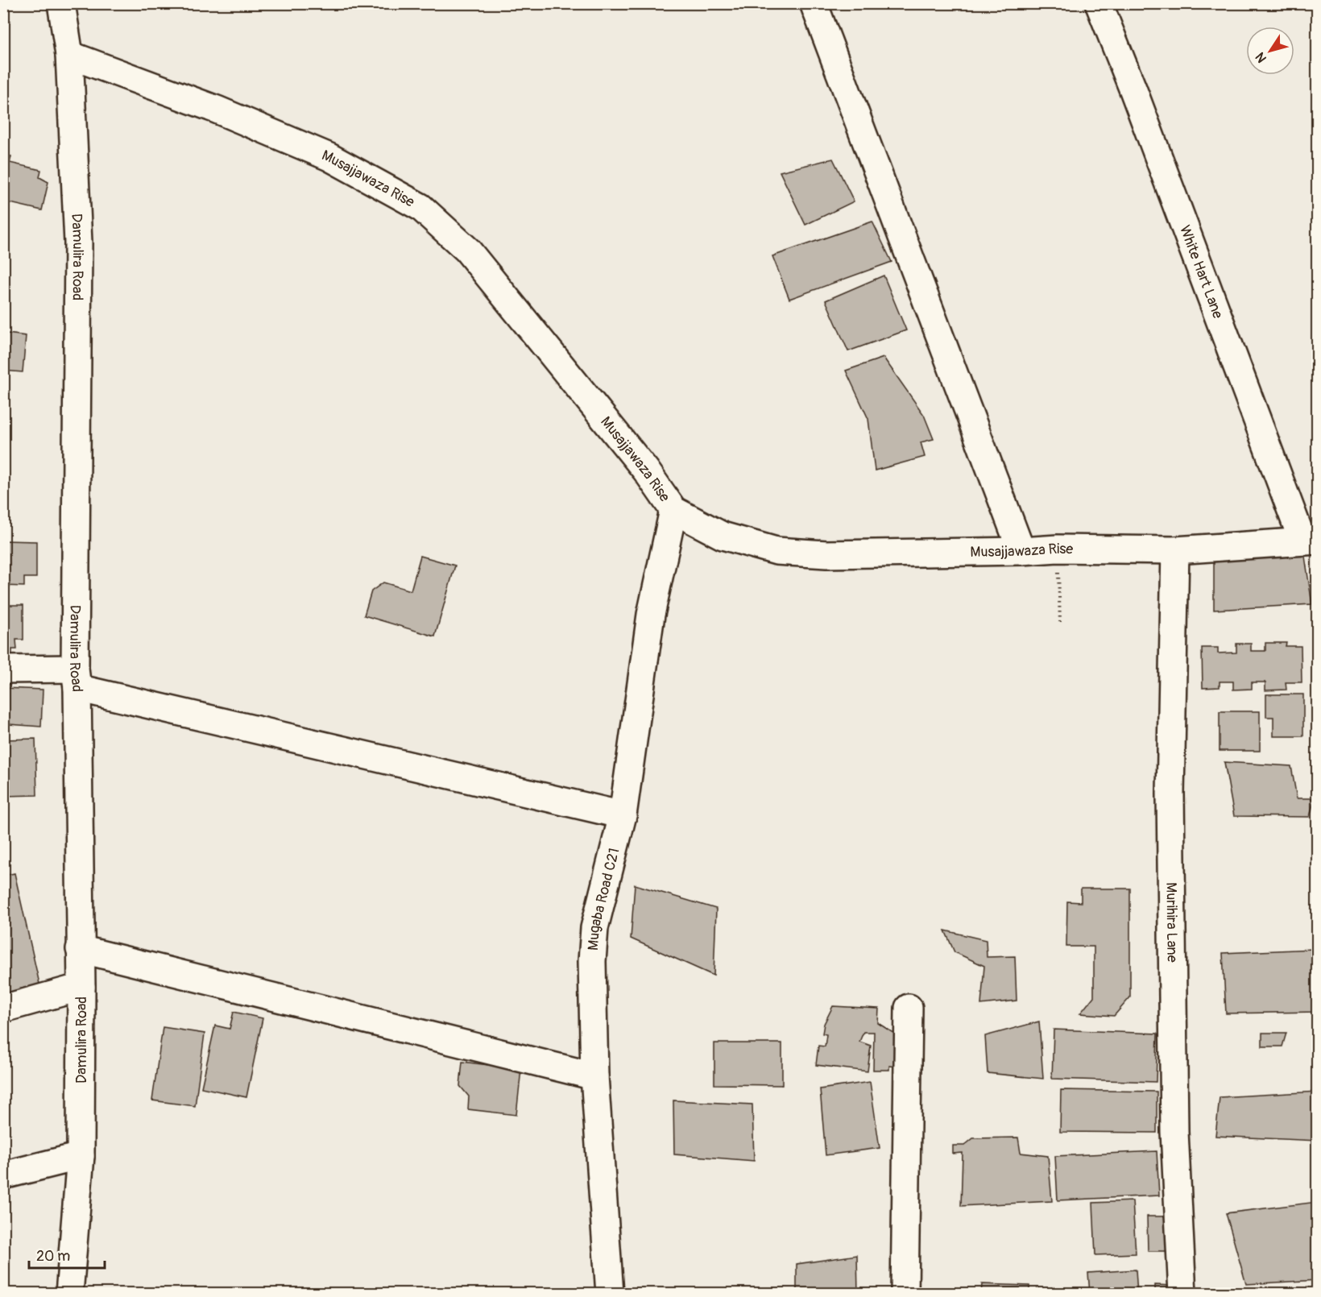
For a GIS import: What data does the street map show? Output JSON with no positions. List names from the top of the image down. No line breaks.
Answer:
{"streets":{"street":["Musajjawaza Rise","Damulira Road","White Hart Lane","Mugaba Road C21","Murihira Lane"]},"crossings":[["Musajjawaza Rise","Damulira Road"],["Musajjawaza Rise","White Hart Lane"],["Musajjawaza Rise","Mugaba Road C21"],["Musajjawaza Rise","Murihira Lane"]],"scale_bar":"20 m","north":"bottom left"}
